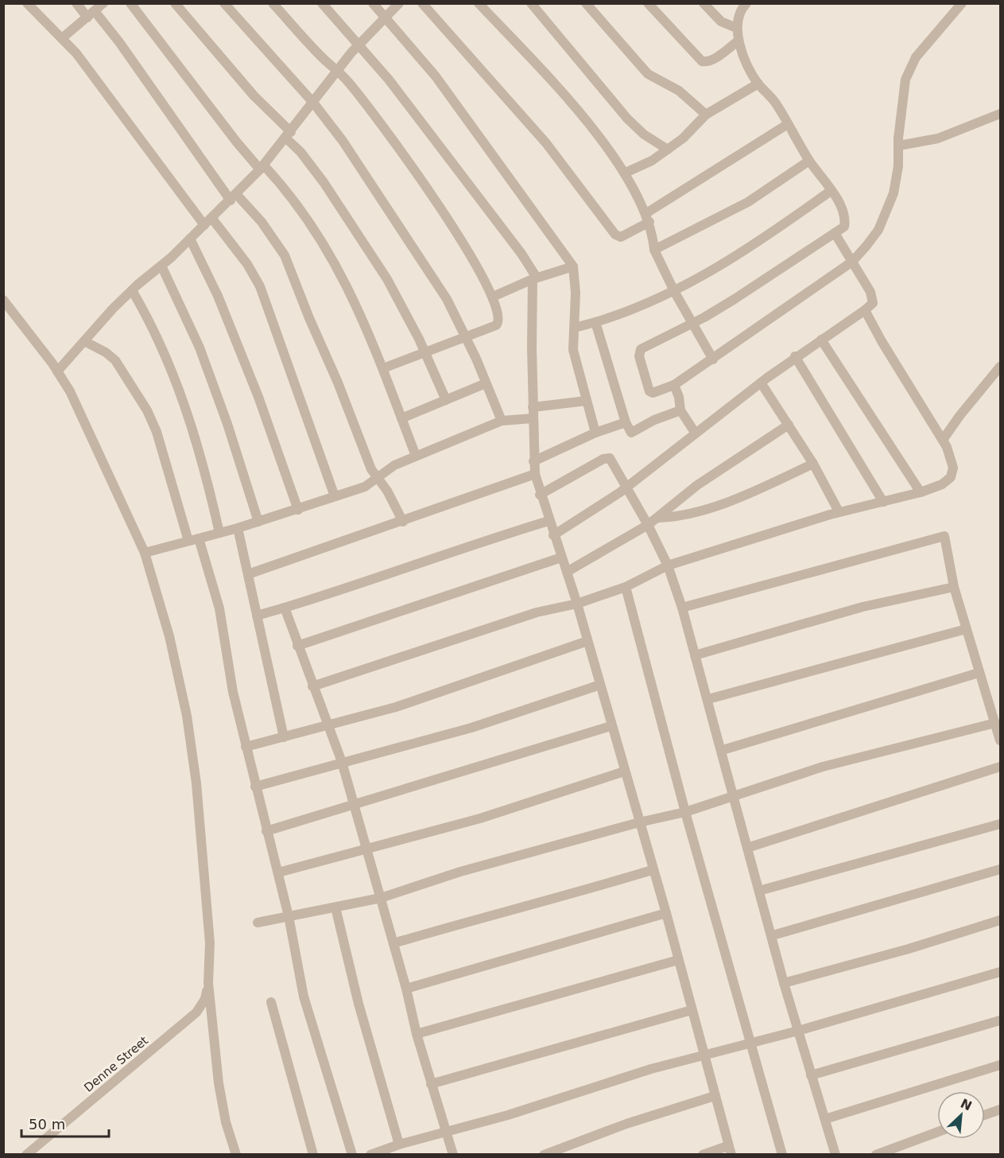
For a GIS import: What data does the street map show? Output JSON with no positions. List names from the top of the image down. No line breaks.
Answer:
{"streets":{"street":["Denne Street"]},"scale_bar":"50 m","north":"top right"}
